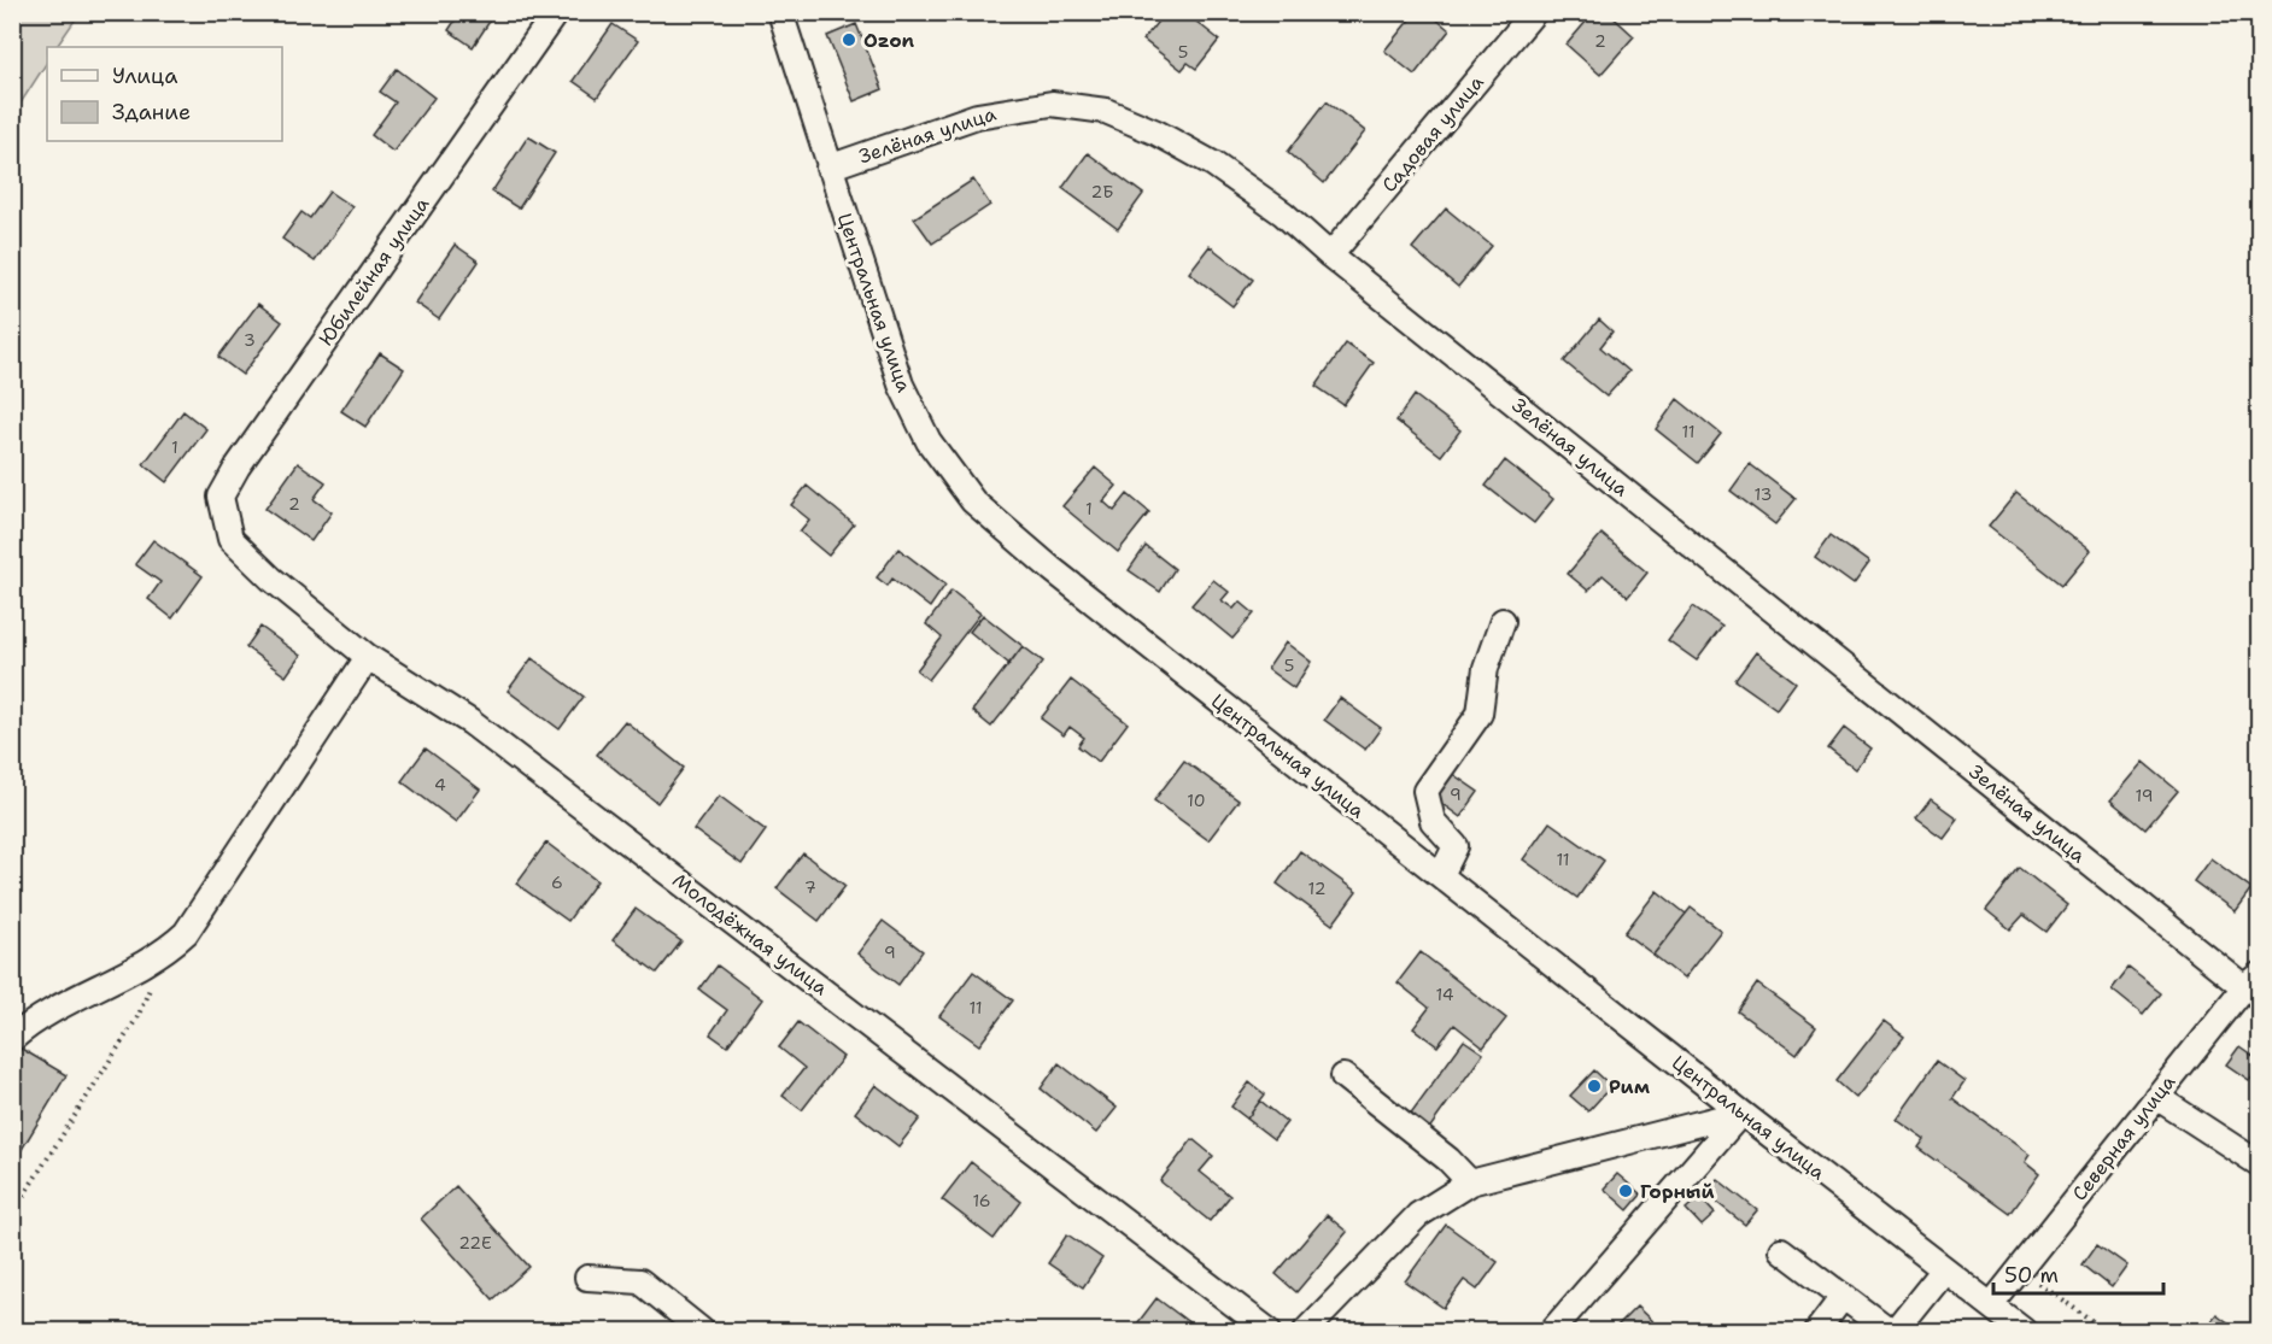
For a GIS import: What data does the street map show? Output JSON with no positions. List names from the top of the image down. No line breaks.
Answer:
{"streets":{"street":["Садовая улица","Зелёная улица","Юбилейная улица","Центральная улица","Молодёжная улица","Северная улица"]},"crossings":[["Садовая улица","Зелёная улица"],["Зелёная улица","Центральная улица"],["Зелёная улица","Северная улица"],["Юбилейная улица","Молодёжная улица"],["Центральная улица","Северная улица"]],"places":["Ozon","Рим","Горный"],"house_numbers":["2","5","2Б","3","11","1","13","2","1","5","4","9","19","10","11","6","7","12","9","14","11","16","22Е"],"legend":["Улица","Здание"],"scale_bar":"50 m"}
